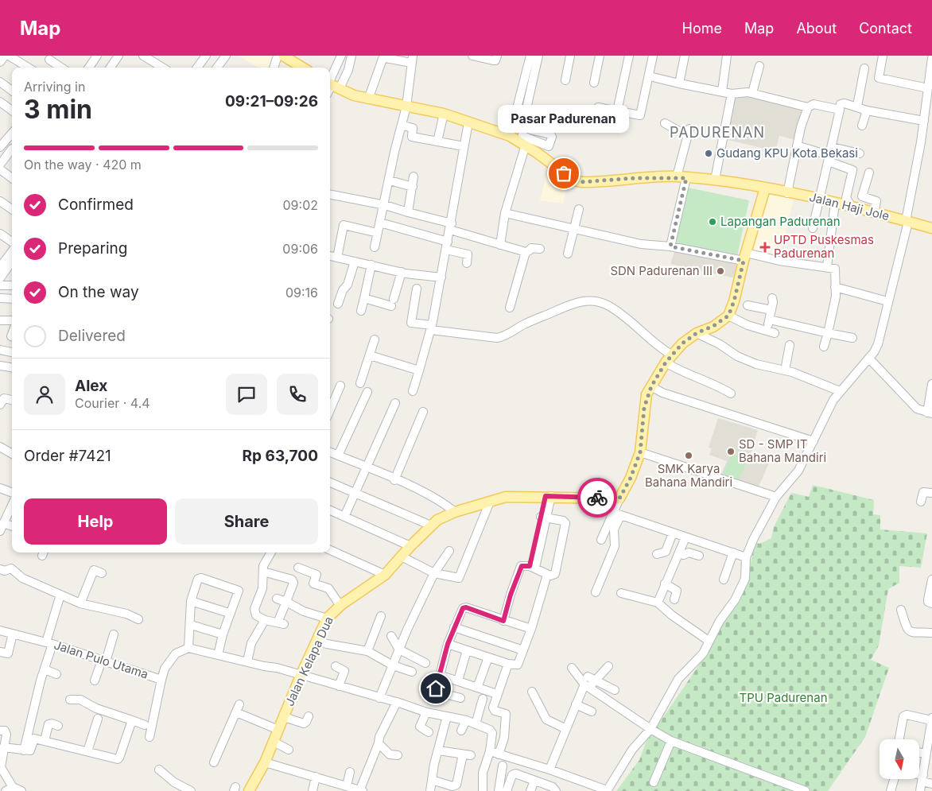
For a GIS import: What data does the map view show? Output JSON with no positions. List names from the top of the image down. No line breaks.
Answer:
{"streets":{"main road":["Jalan Haji Jole","Jalan Kelapa Dua"],"street":["Jalan Pulo Utama"]},"districts":["PADURENAN"],"parks":["TPU Padurenan"],"places":{"other":["Gudang KPU Kota Bekasi","Pasar Padurenan","Lapangan Padurenan","SDN Padurenan III","SD - SMP IT Bahana Mandiri","SMK Karya Bahana Mandiri"],"health":["UPTD Puskesmas Padurenan"]},"north":"bottom","page":{"header":"Map","nav":["Home","Map","About","Contact"],"heading":["3 min","Arriving in","09:21–09:26"],"panel":["Alex","Courier · 4.4","Order #7421","Rp 63,700"],"bubble":"Pasar Padurenan","bar":"On the way · 420 m","list":[["Confirmed","09:02"],["Preparing","09:06"],["On the way","09:16"],"Delivered"],"buttons":["Help","Share"]}}
